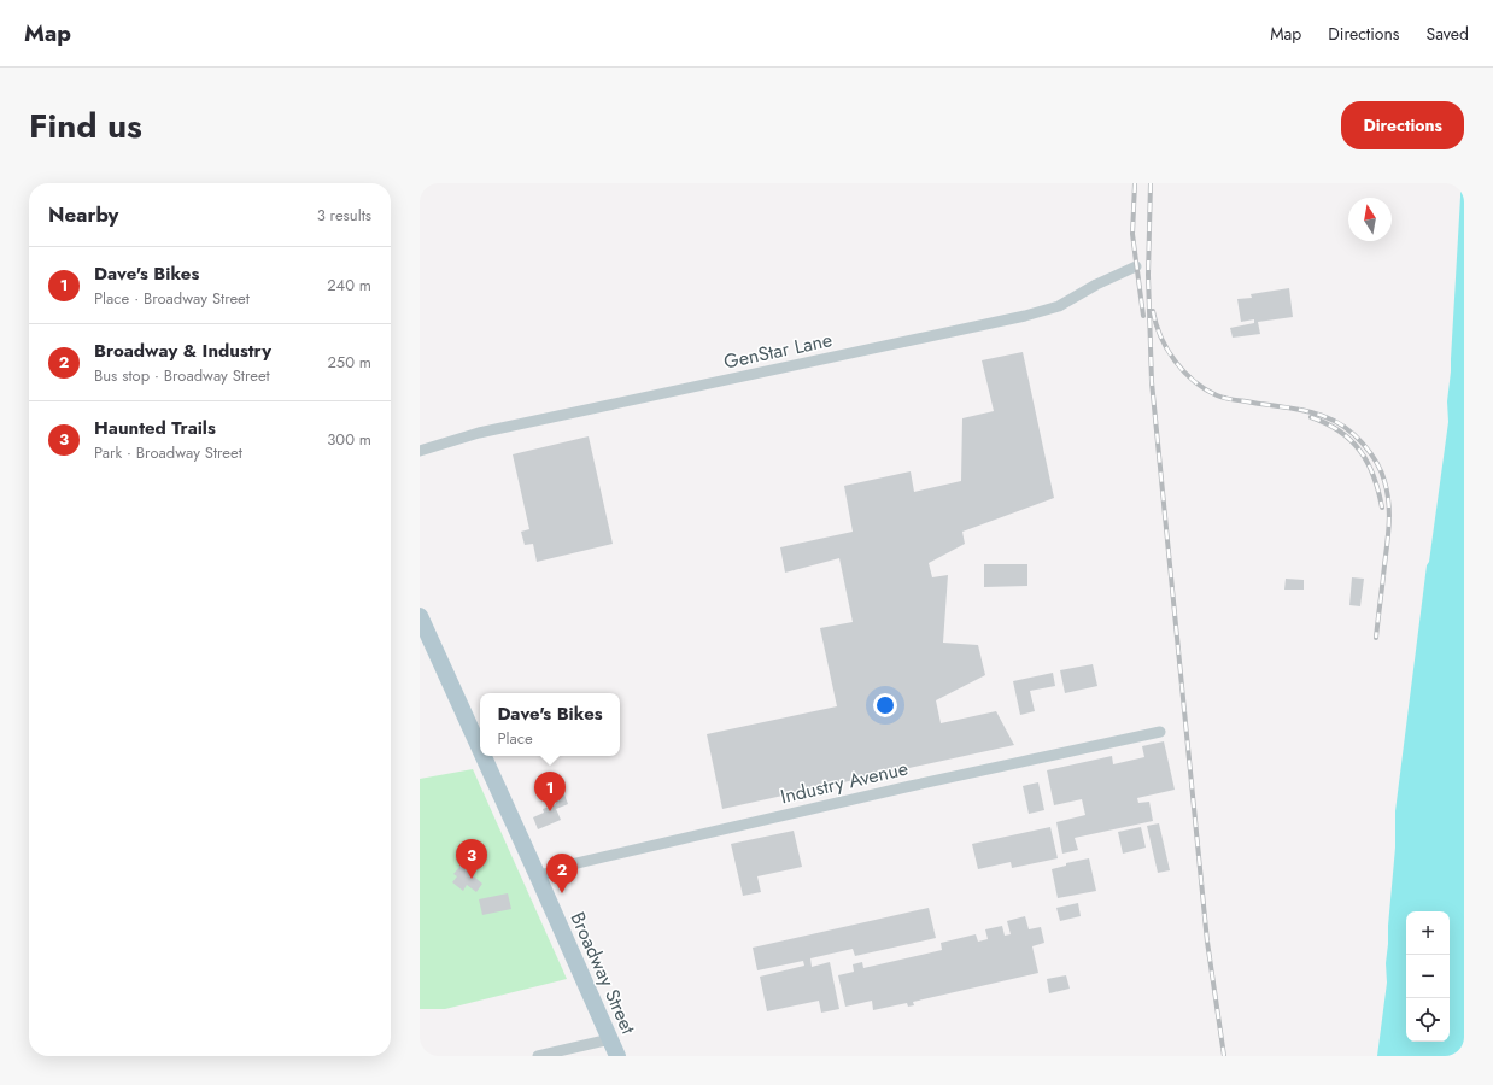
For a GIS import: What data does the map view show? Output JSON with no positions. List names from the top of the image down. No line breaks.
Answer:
{"streets":{"main road":["Broadway Street"],"street":["GenStar Lane","Industry Avenue"]},"crossings":[["Industry Avenue","Broadway Street"]],"north":"top","page":{"header":"Map","nav":["Map","Directions","Saved"],"title":"Find us","buttons":"Directions","heading":["Nearby","3 results"],"list":[{"mark":"1","name":"Dave's Bikes","note":"Place · Broadway Street","value":"240 m"},{"mark":"2","name":"Broadway & Industry","note":"Bus stop · Broadway Street","value":"250 m"},{"mark":"3","name":"Haunted Trails","note":"Park · Broadway Street","value":"300 m"}],"popup":["Dave's Bikes","Place"],"pins":["1","3","2"],"map_buttons":["+","−"]}}
